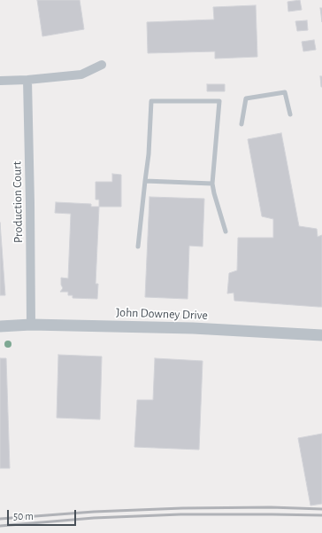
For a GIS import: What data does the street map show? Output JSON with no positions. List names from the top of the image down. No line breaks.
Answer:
{"streets":{"street":["Production Court","John Downey Drive"]},"crossings":[["Production Court","John Downey Drive"]],"scale_bar":"50 m"}
